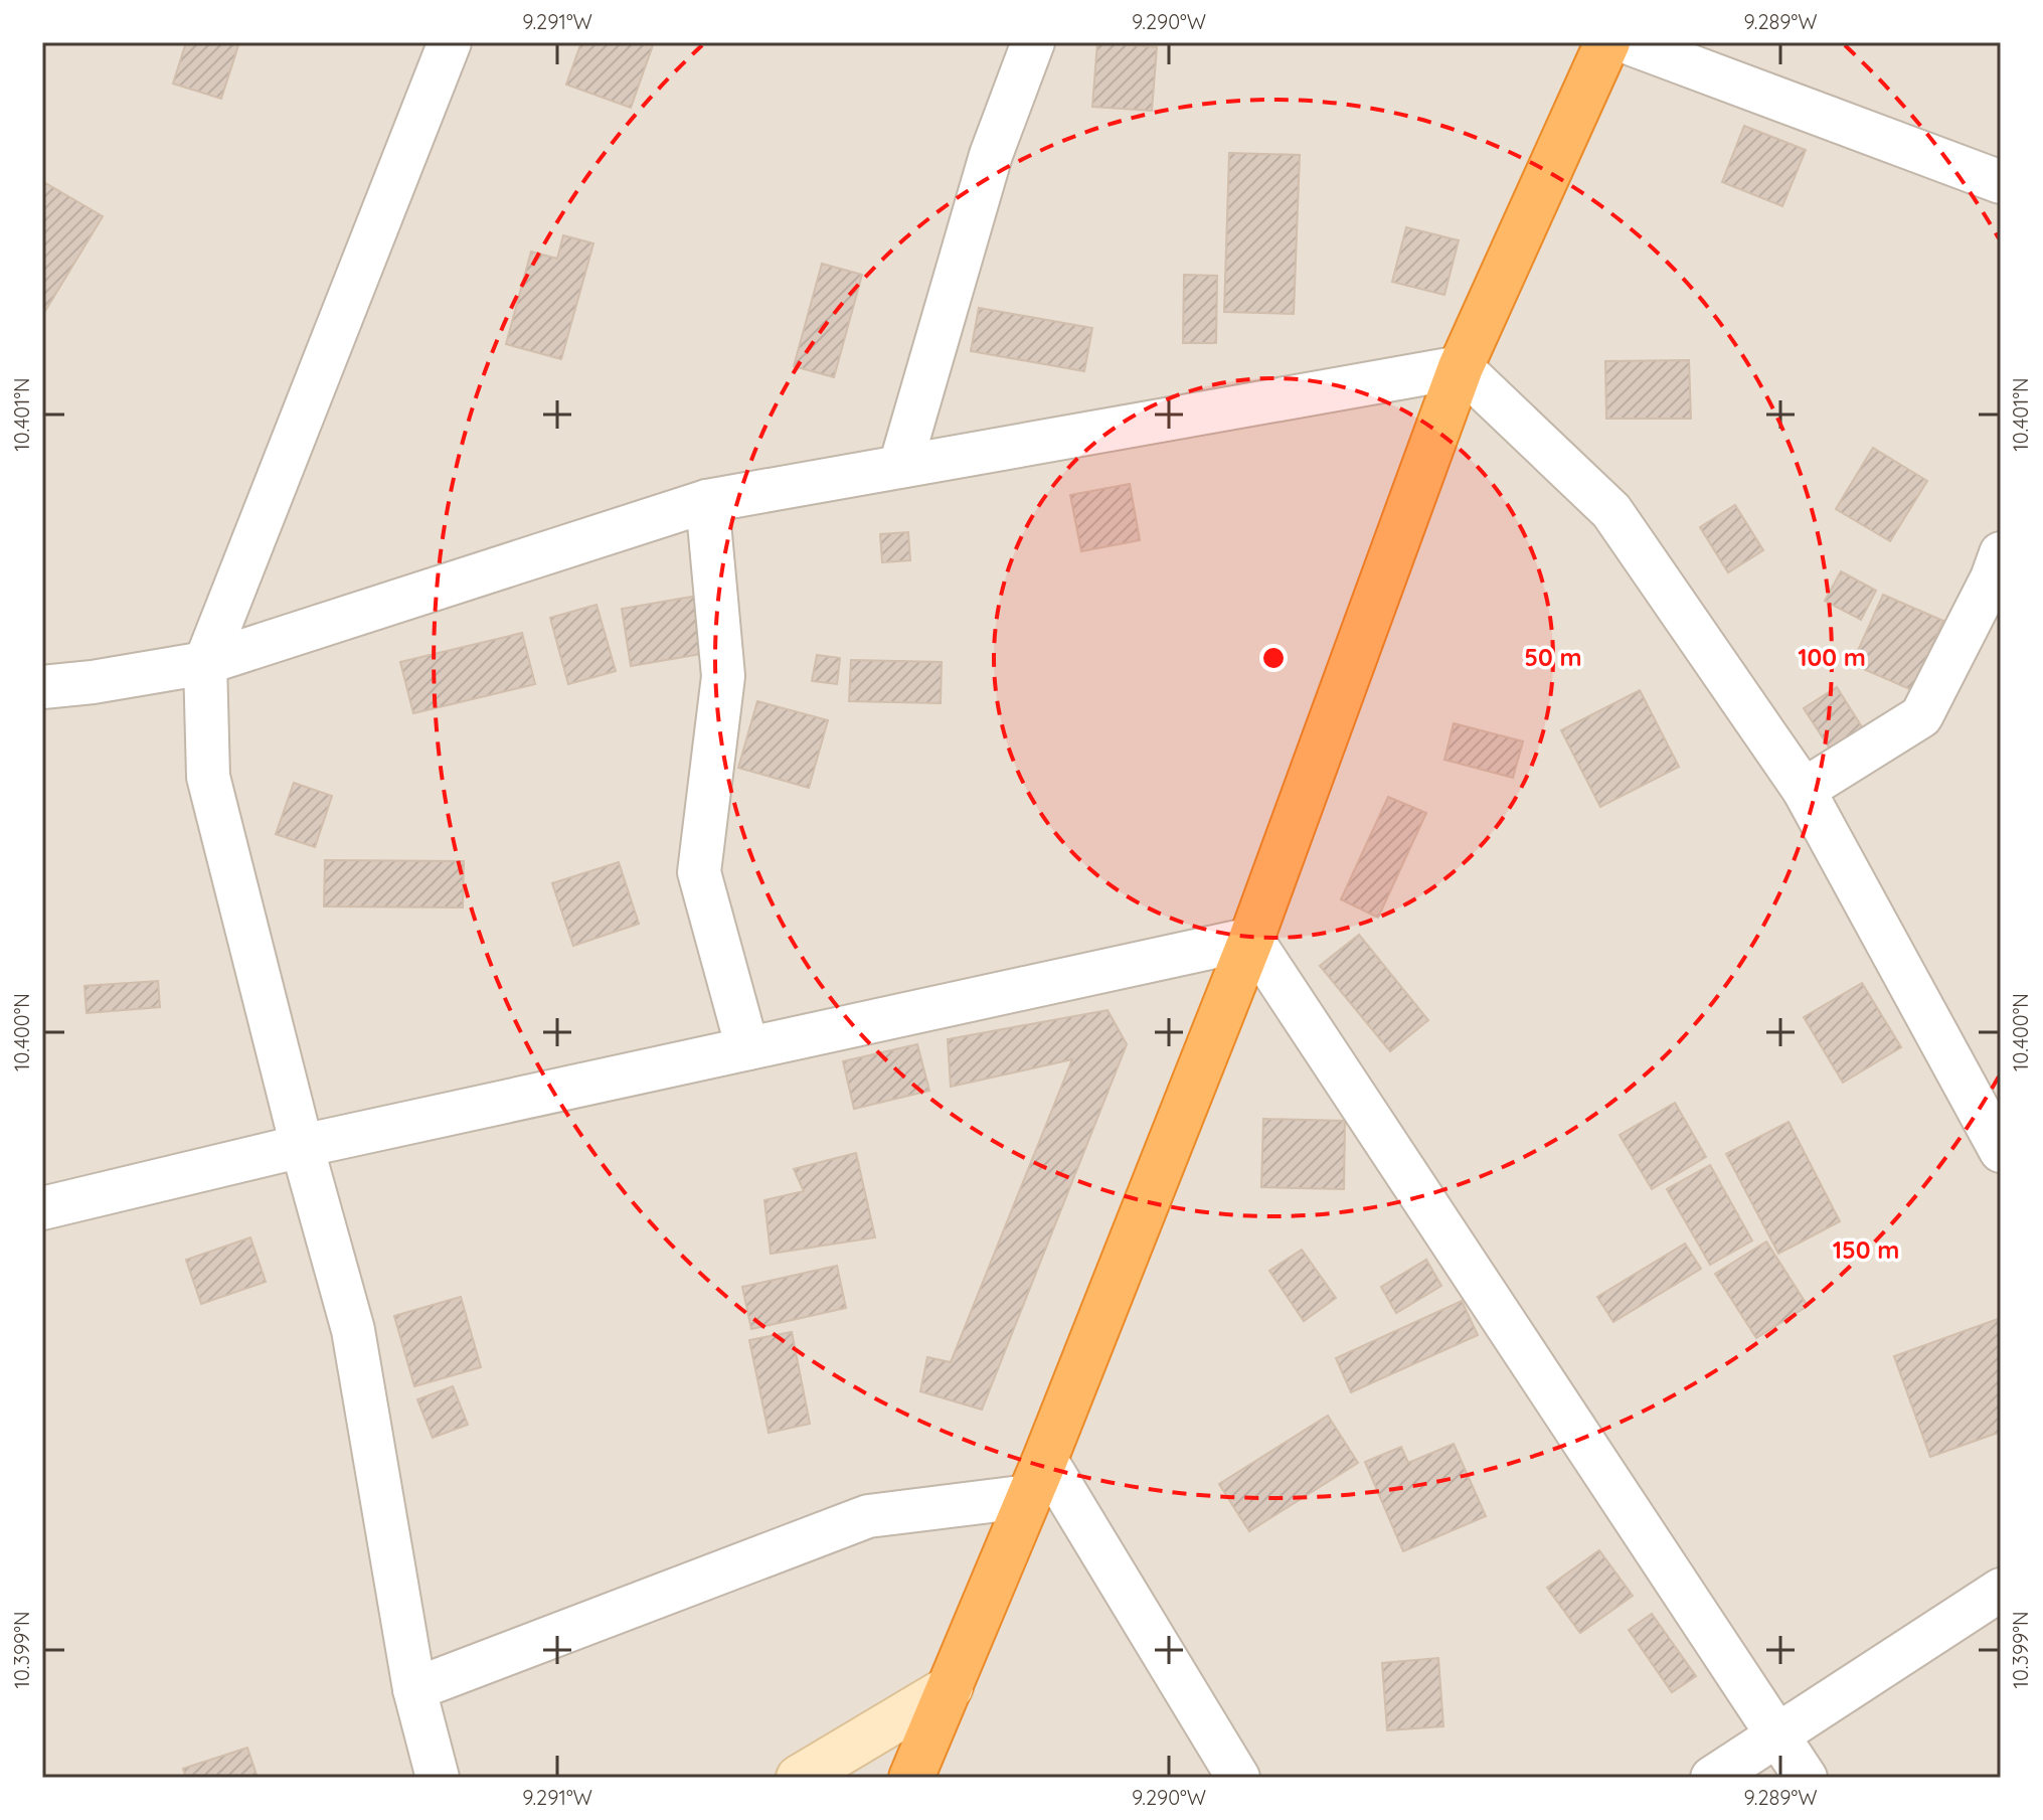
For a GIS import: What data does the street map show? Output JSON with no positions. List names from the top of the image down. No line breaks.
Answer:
{"coordinates":["9.291°W","9.290°W","9.289°W","10.401°N","10.400°N","10.399°N"],"rings":["50 m","100 m","150 m"]}
